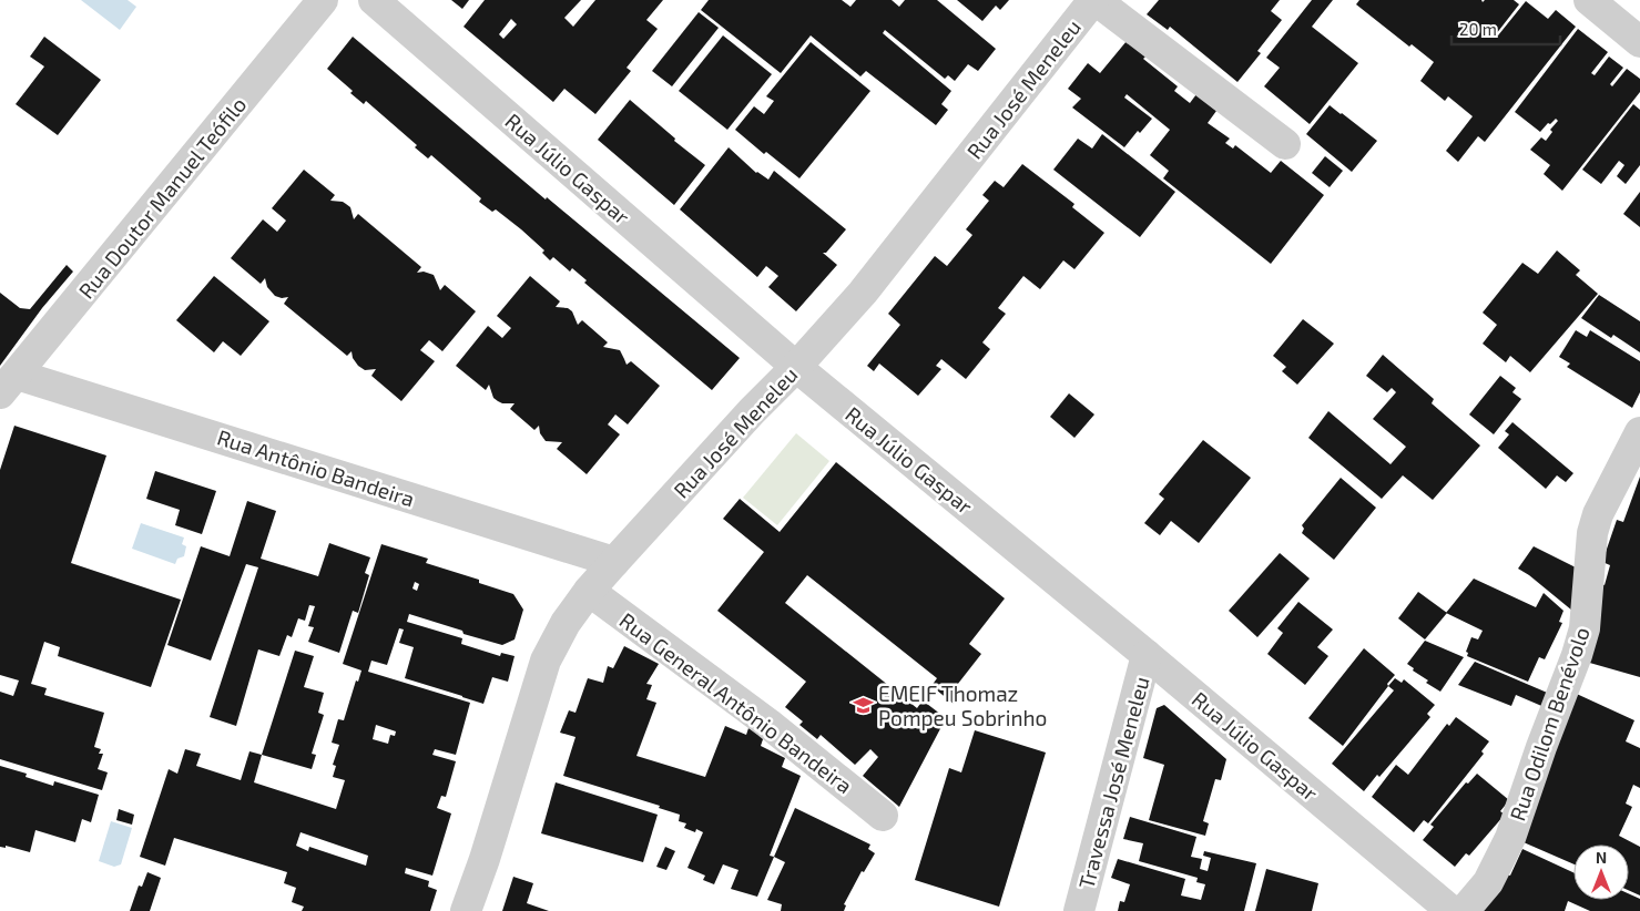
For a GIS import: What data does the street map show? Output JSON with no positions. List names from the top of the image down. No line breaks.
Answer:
{"streets":{"street":["Rua José Meneleu","Rua Júlio Gaspar","Rua Doutor Manuel Teófilo","Rua Antônio Bandeira","Rua General Antônio Bandeira","Rua Odilom Benévolo","Travessa José Meneleu"]},"crossings":[["Rua José Meneleu","Rua Júlio Gaspar"],["Rua José Meneleu","Rua Antônio Bandeira"],["Rua José Meneleu","Rua General Antônio Bandeira"],["Rua Júlio Gaspar","Travessa José Meneleu"],["Rua Doutor Manuel Teófilo","Rua Antônio Bandeira"]],"places":{"school or university":["EMEIF Thomaz Pompeu Sobrinho"]},"scale_bar":"20 m","north":"top"}
